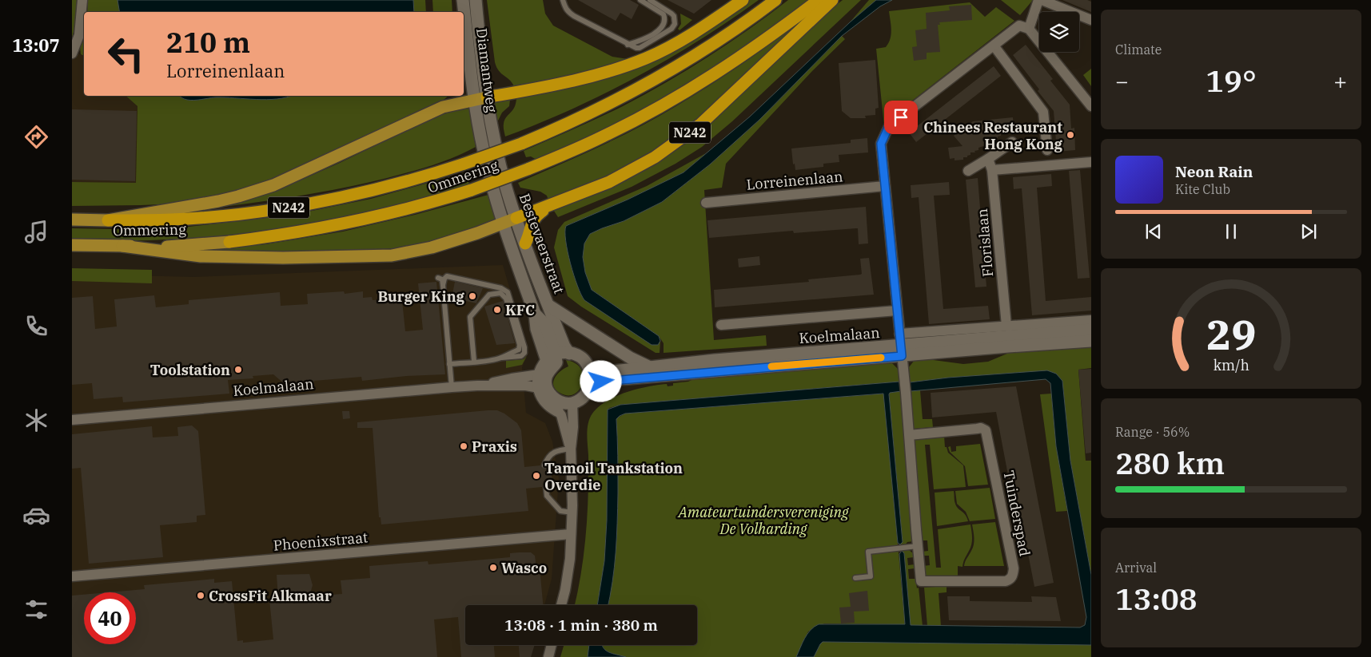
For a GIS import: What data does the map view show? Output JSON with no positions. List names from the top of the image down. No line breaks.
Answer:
{"streets":{"highway":["N242","Ommering"],"street":["Diamantweg","Lorreinenlaan","Florislaan","Bestevaerstraat","Koelmalaan","Tuinderspad","Phoenixstraat"]},"crossings":[["Diamantweg","N242"],["Diamantweg","Bestevaerstraat"],["N242","Ommering"],["N242","Bestevaerstraat"],["Florislaan","Koelmalaan"],["Koelmalaan","Tuinderspad"]],"parks":["Amateurtuindersvereniging De Volharding"],"places":["Chinees Restaurant Hong Kong","Burger King","KFC","Toolstation","Praxis","Tamoil Tankstation Overdie","Wasco","CrossFit Alkmaar"],"page":{"tabs":"13:07","tile":["Climate",["Range · 56%","280 km"],["Arrival","13:08"]],"turn":["210 m","Lorreinenlaan"],"heat":["−","19°","+"],"song":["Neon Rain","Kite Club"],"limit":"40","trip":"13:08 · 1 min · 380 m","gauge":["29","km/h"]}}
